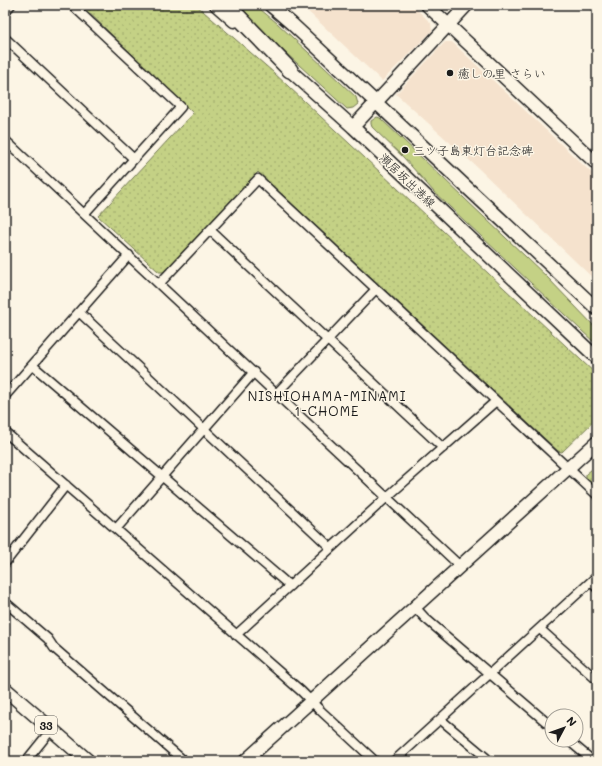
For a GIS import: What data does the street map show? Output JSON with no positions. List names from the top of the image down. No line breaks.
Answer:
{"streets":{"main road":["瀬居坂出港線","33"]},"districts":["NISHIOHAMA-MINAMI 1-CHOME"],"places":["癒しの里 さらい","三ツ子島東灯台記念碑"],"north":"top right"}
